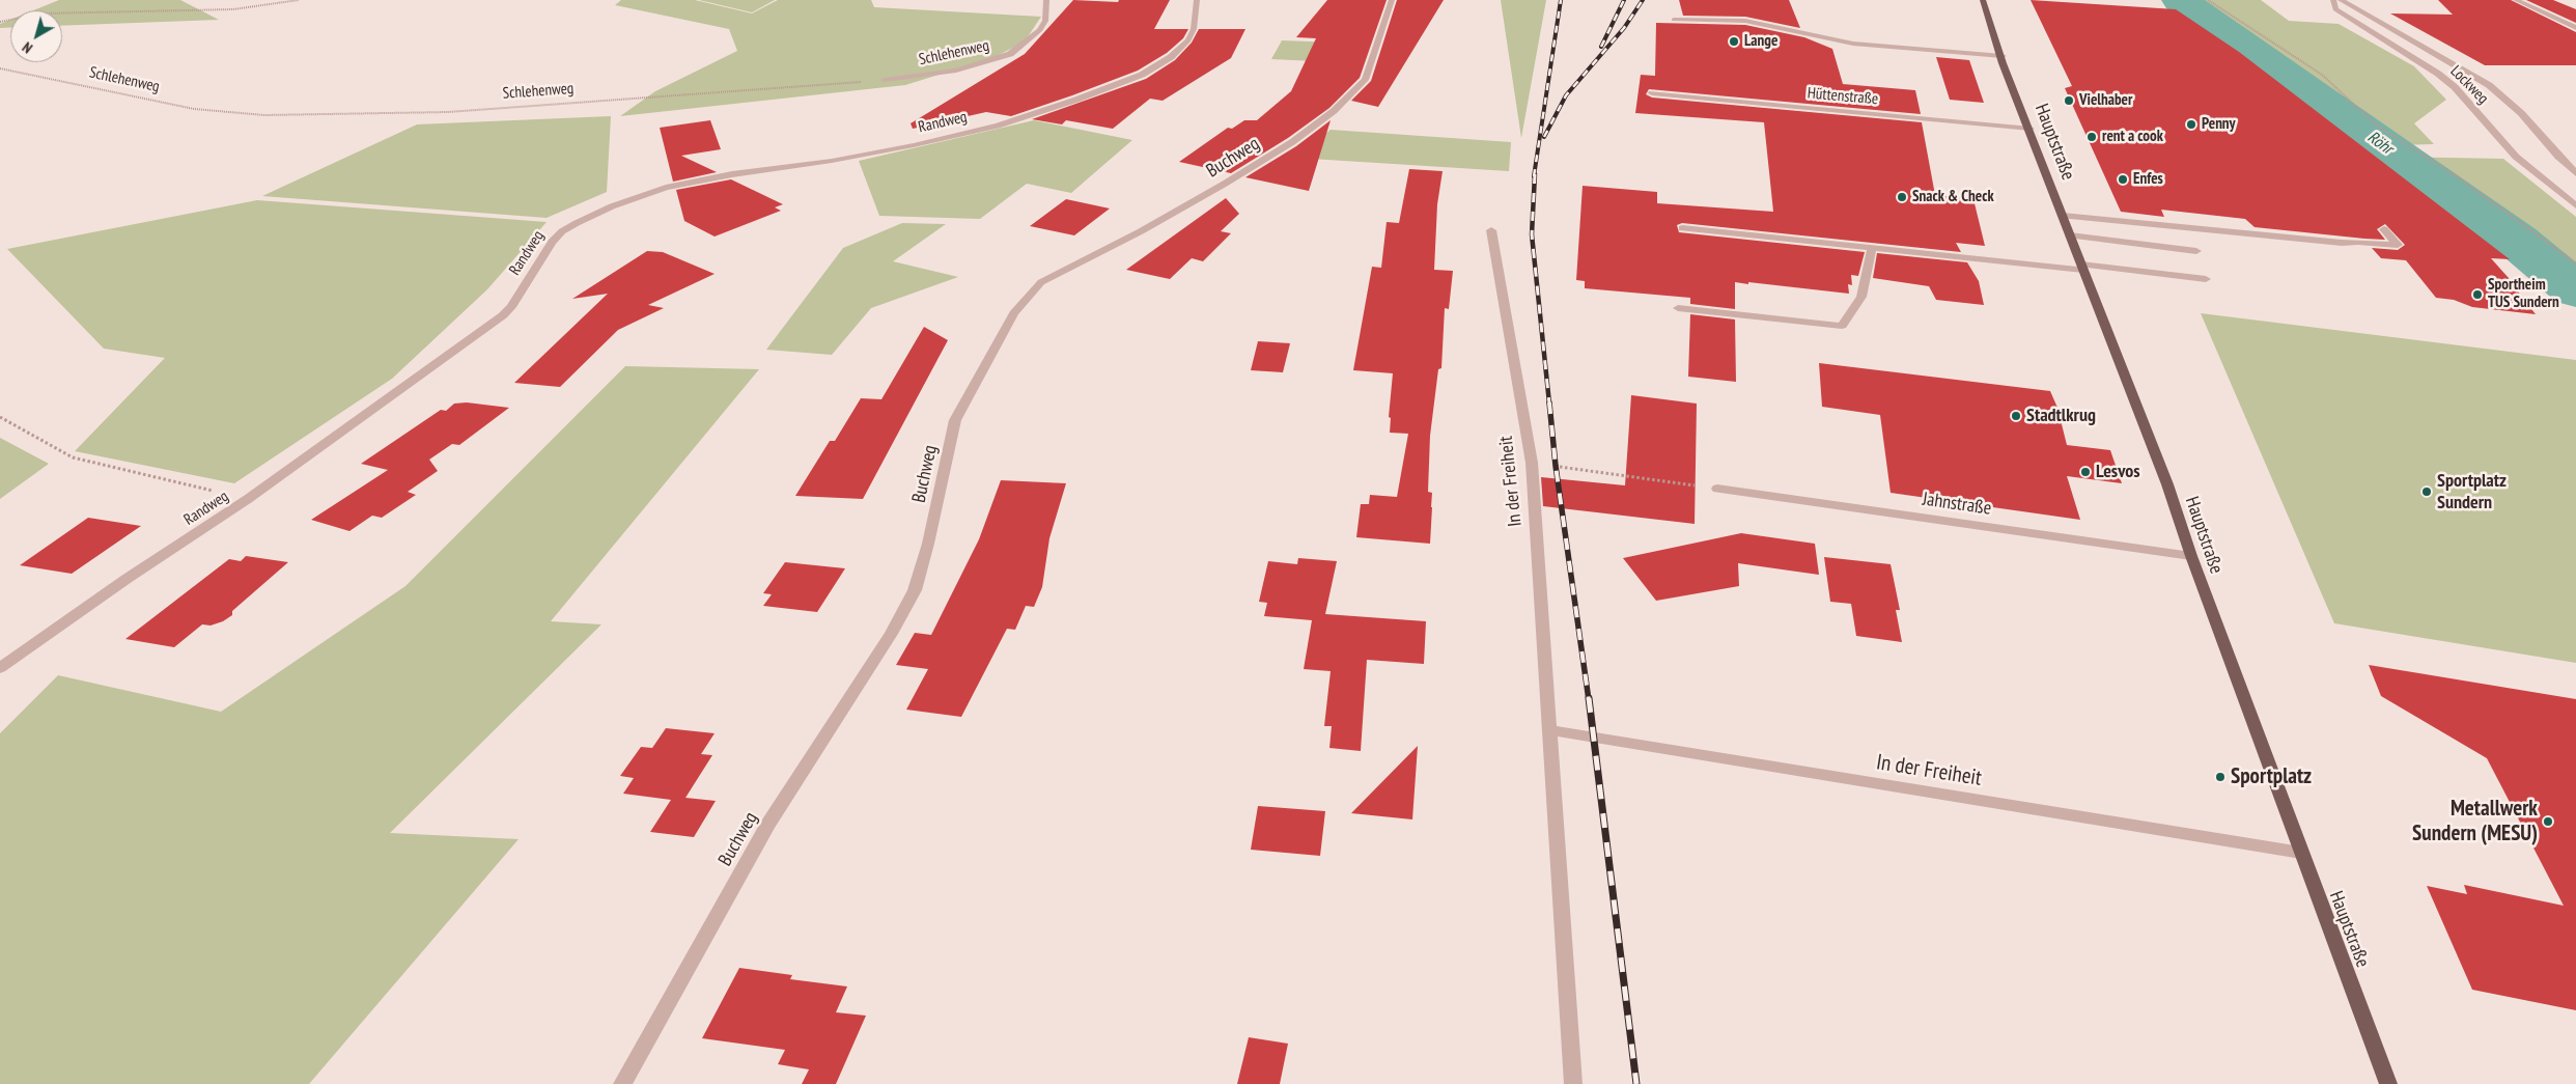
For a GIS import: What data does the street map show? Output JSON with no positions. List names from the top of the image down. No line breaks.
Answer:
{"streets":{"main road":["Hauptstraße"],"street":["Schlehenweg","Lockweg","Hüttenstraße","Randweg","Buchweg","In der Freiheit","Jahnstraße"]},"crossings":[["Hüttenstraße","Hauptstraße"],["Hauptstraße","In der Freiheit"],["Hauptstraße","Jahnstraße"]],"water":["Röhr"],"places":["Lange","Vielhaber","Penny","rent a cook","Enfes","Snack & Check","Sportheim TUS Sundern","Stadtlkrug","Lesvos","Sportplatz Sundern","Sportplatz","Metallwerk Sundern (MESU)"],"north":"bottom left"}
